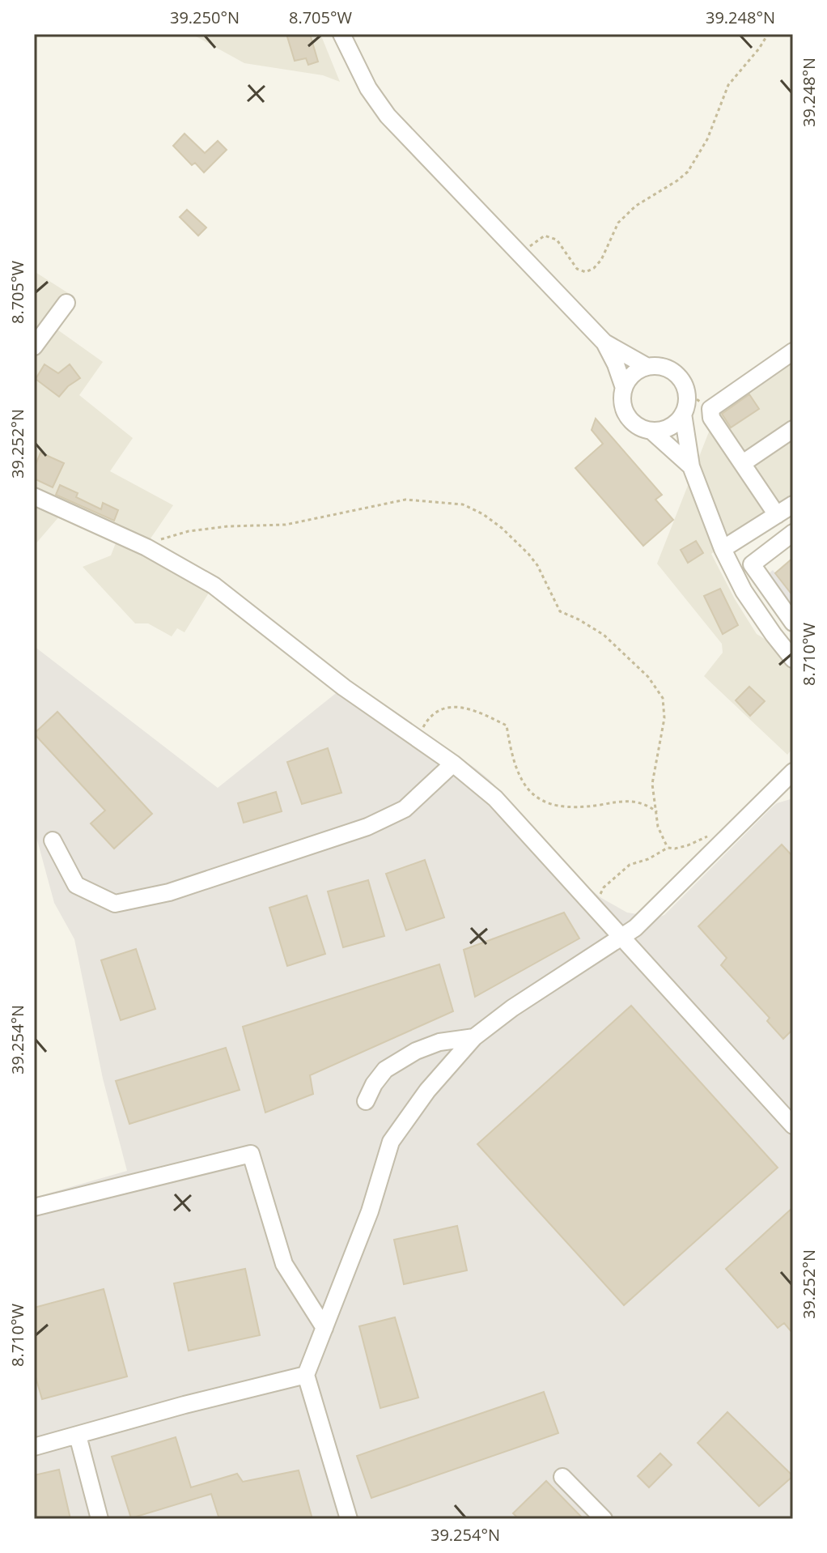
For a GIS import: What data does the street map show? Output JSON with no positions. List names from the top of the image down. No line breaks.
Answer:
{"coordinates":["39.250°N","8.705°W","39.248°N","39.252°N","8.710°W","39.254°N"]}
